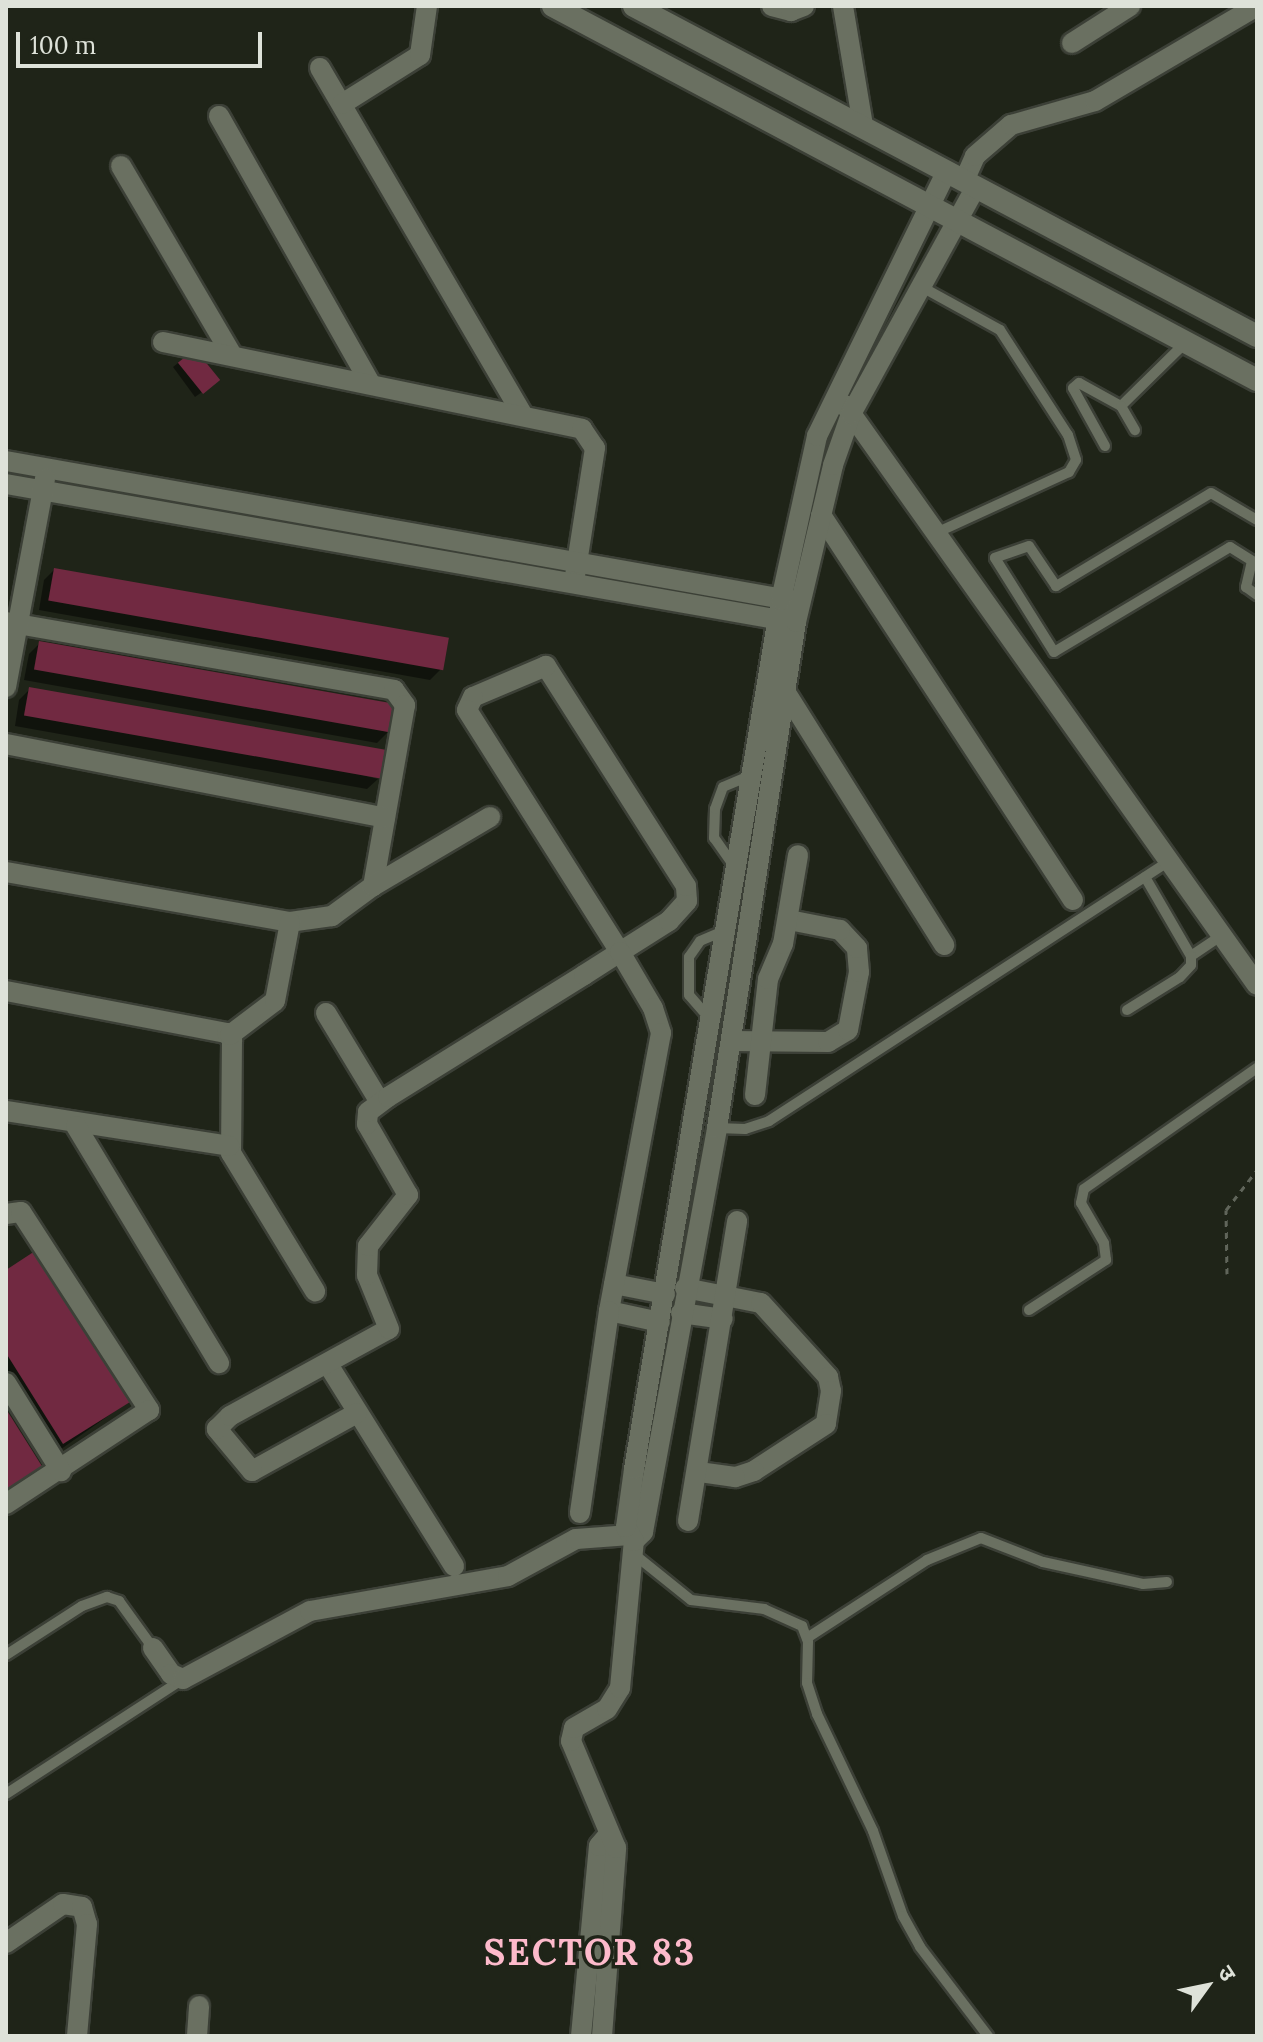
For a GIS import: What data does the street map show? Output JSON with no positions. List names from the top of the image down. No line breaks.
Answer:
{"districts":["SECTOR 83"],"scale_bar":"100 m","north":"top right"}
